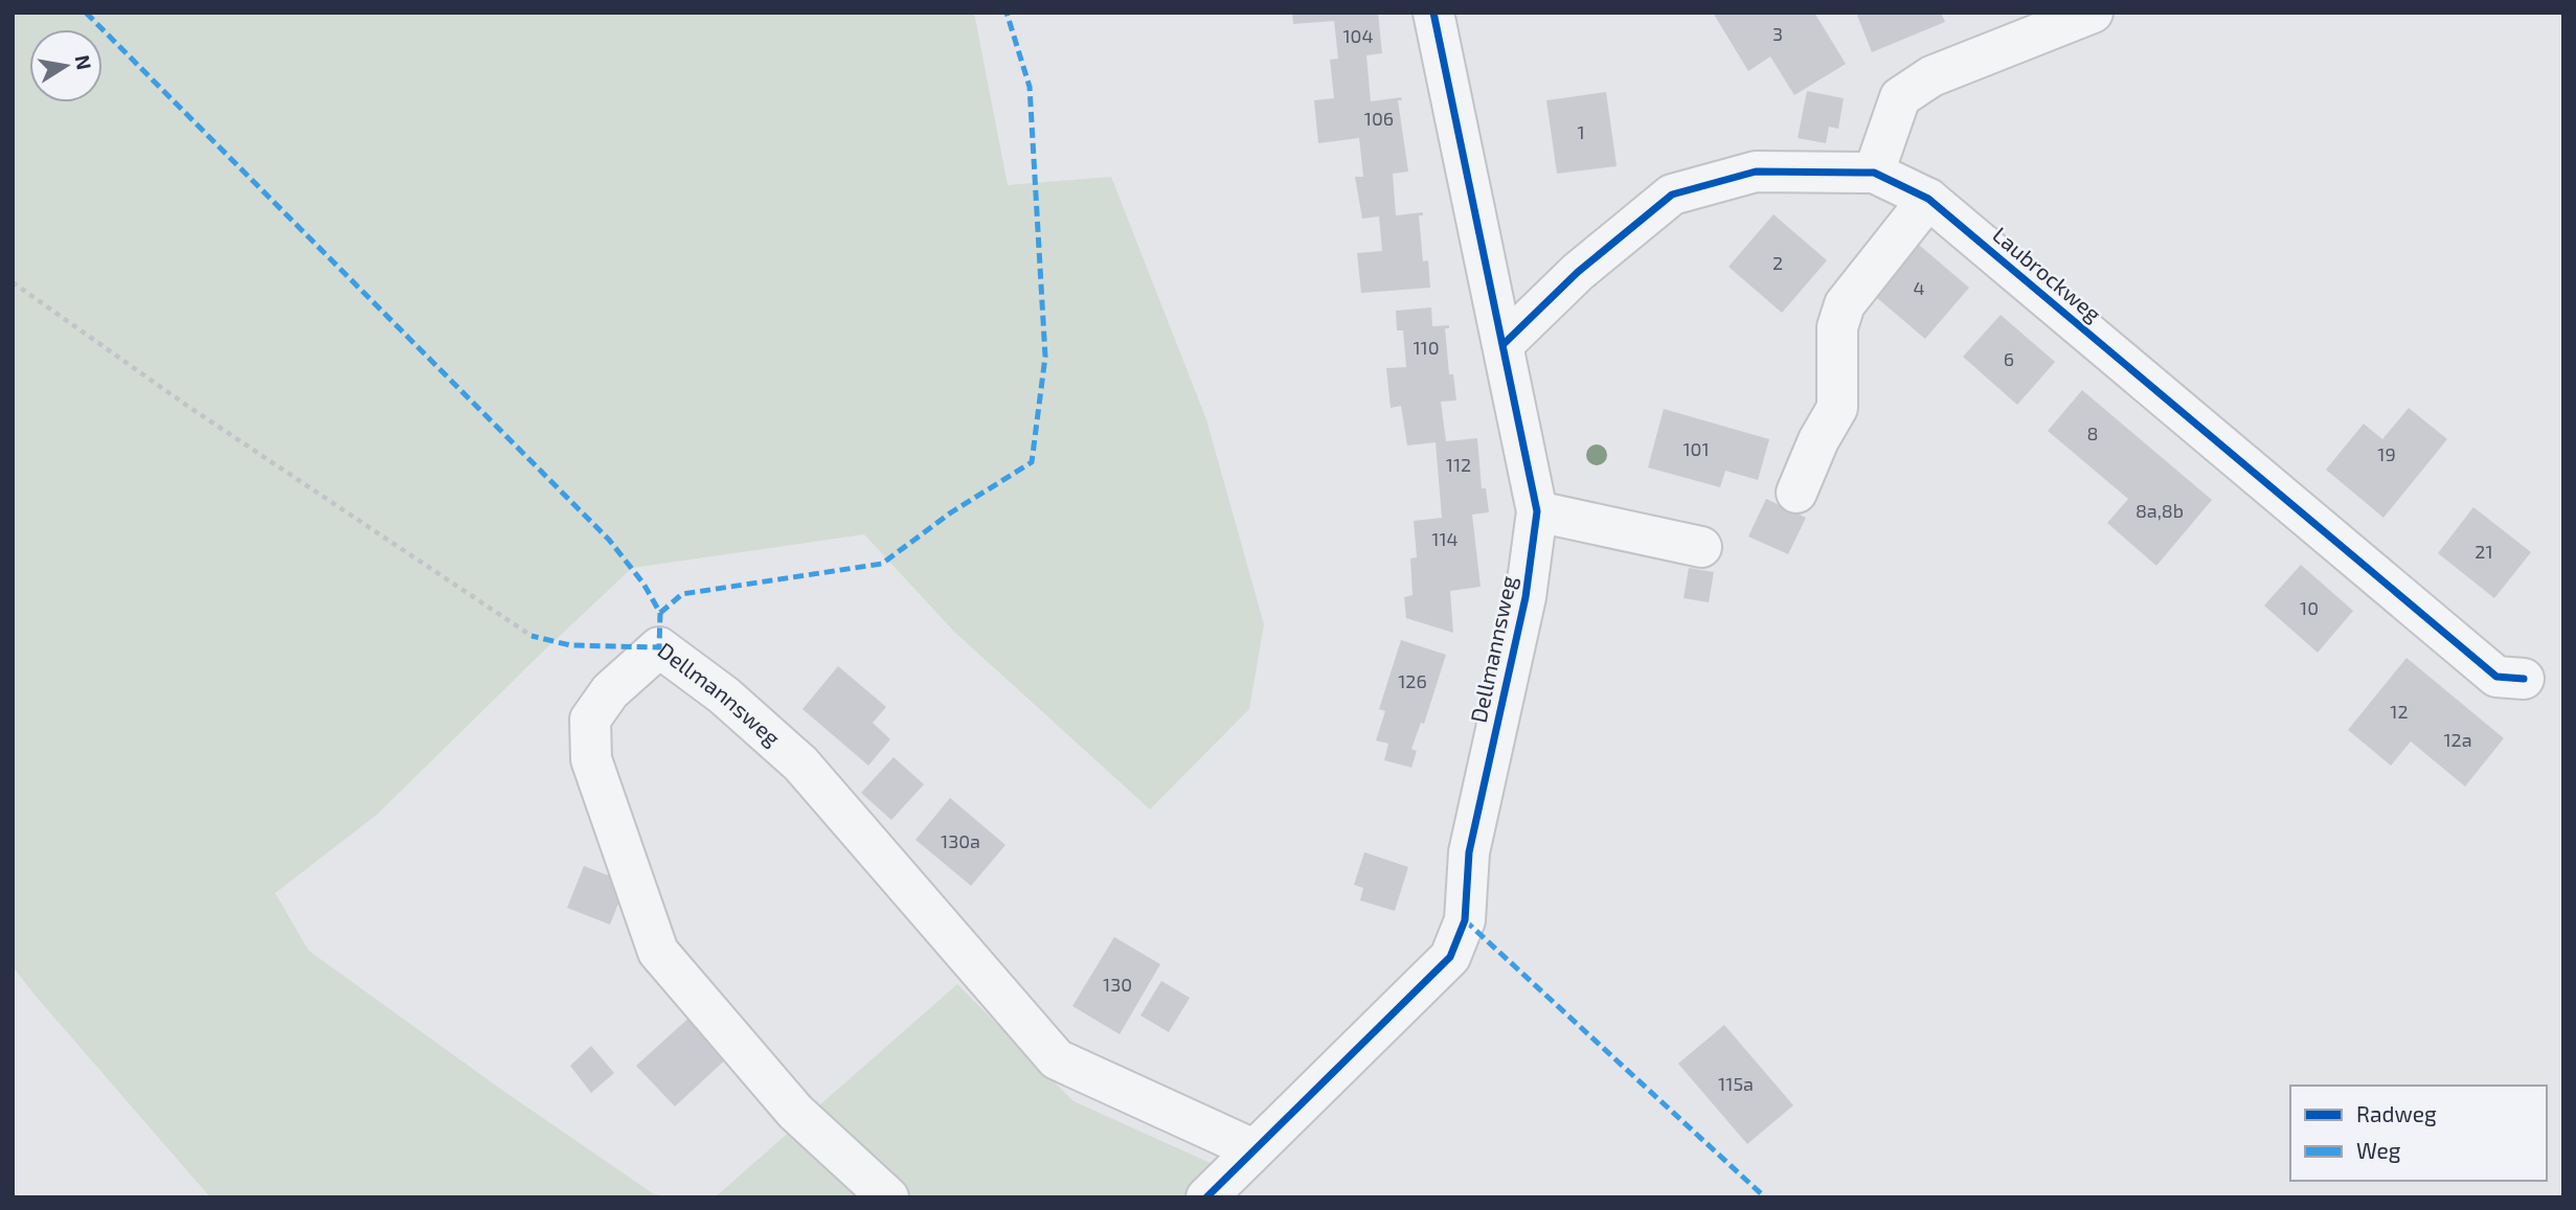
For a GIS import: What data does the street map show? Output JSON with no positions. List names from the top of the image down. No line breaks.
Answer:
{"streets":{"street":["Laubrockweg","Dellmannsweg"]},"crossings":[["Laubrockweg","Dellmannsweg"]],"house_numbers":["3","104","106","1","2","4","110","6","8","101","19","112","8a,8b","114","21","10","126","12","12a","130a","130","115a"],"legend":["Radweg","Weg"],"north":"right"}
